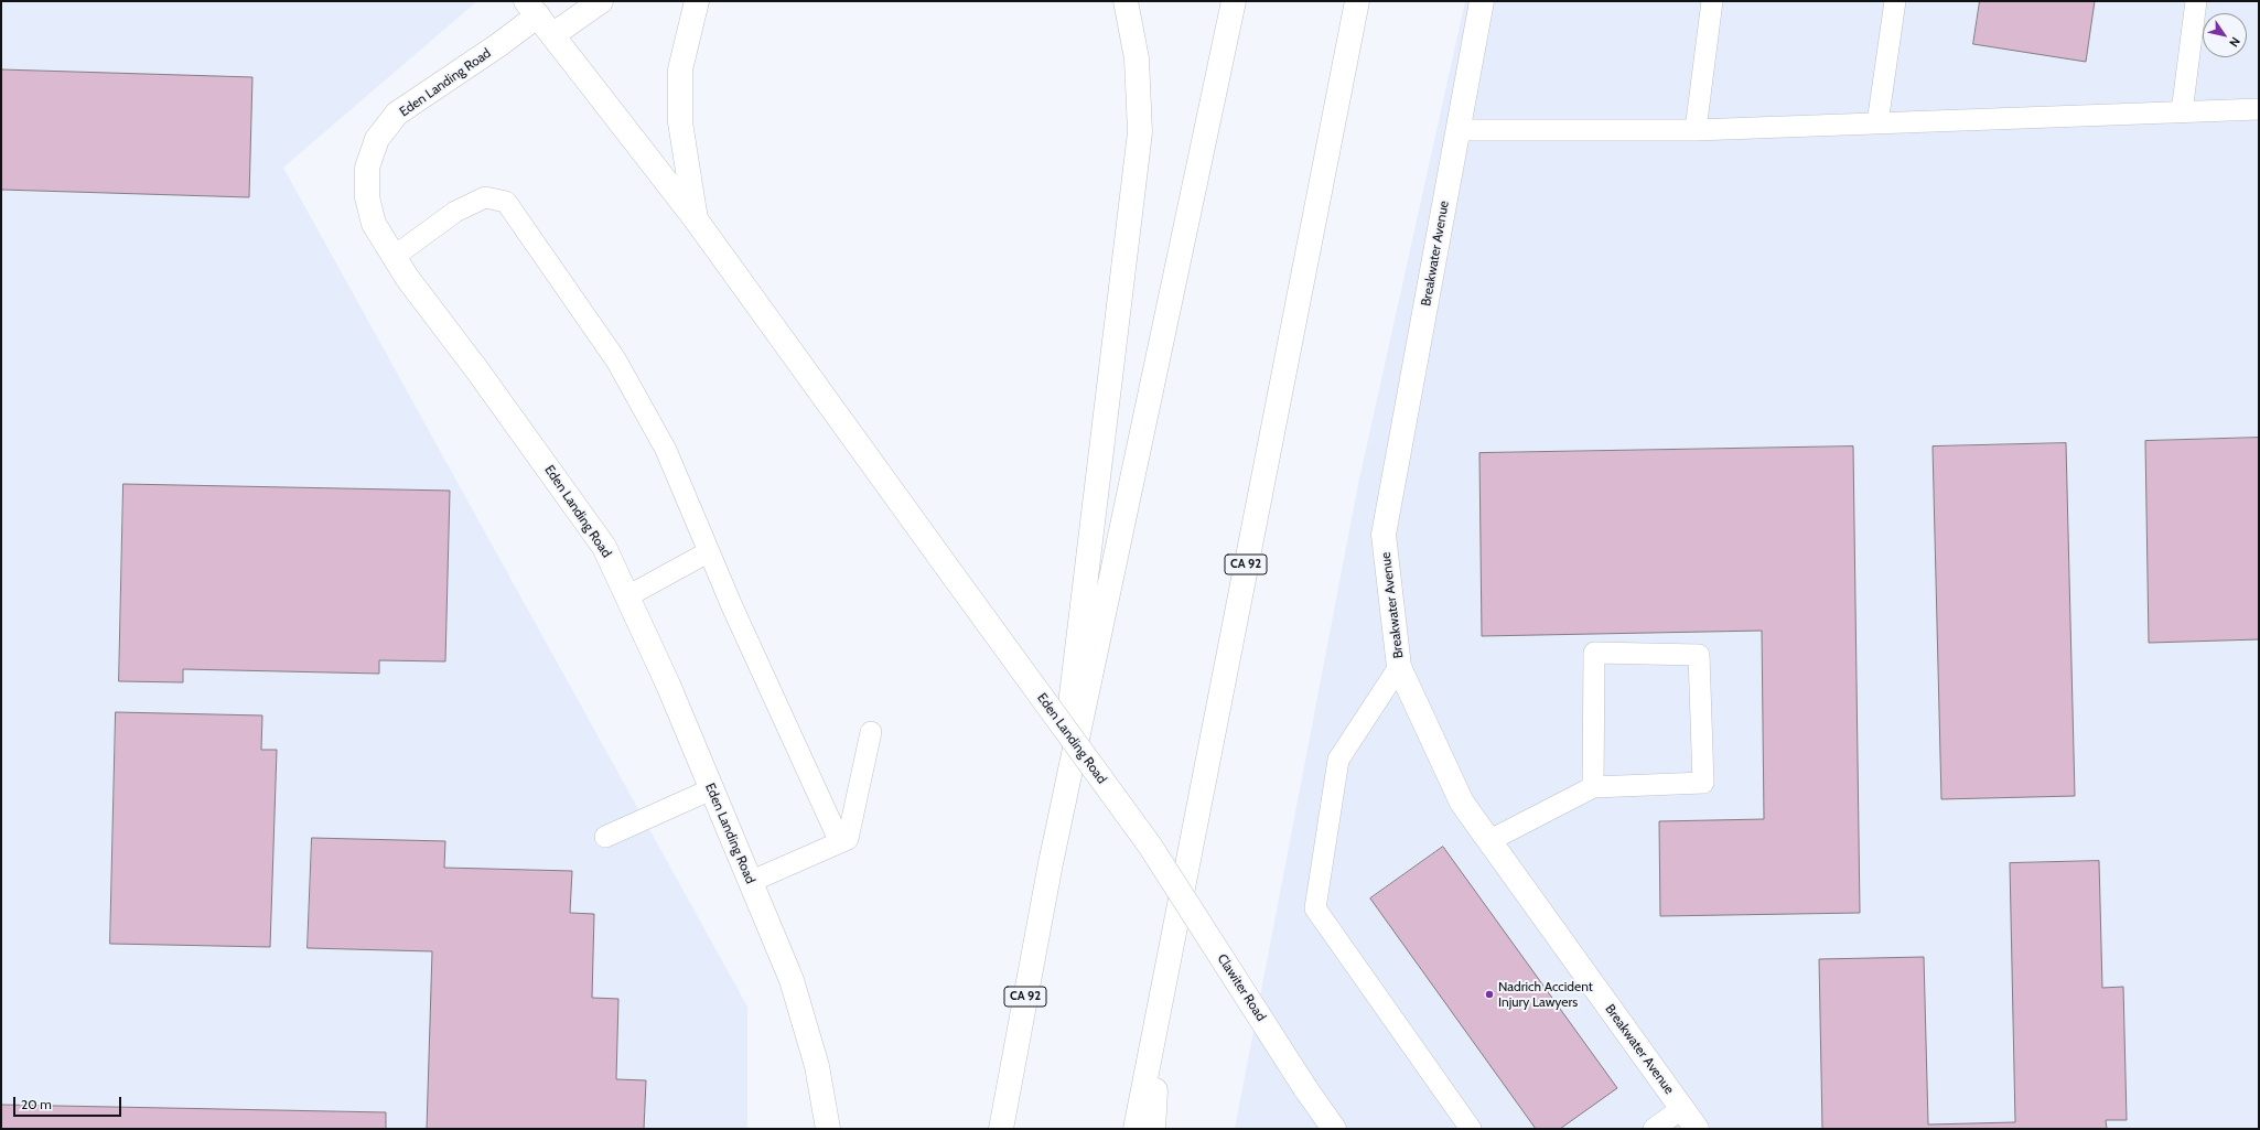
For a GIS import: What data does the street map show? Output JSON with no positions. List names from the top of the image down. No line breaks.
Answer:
{"streets":{"main road":["Eden Landing Road","Breakwater Avenue","CA 92","Clawiter Road"]},"crossings":[["Eden Landing Road","Clawiter Road"]],"places":["Nadrich Accident Injury Lawyers"],"scale_bar":"20 m","north":"bottom right"}
